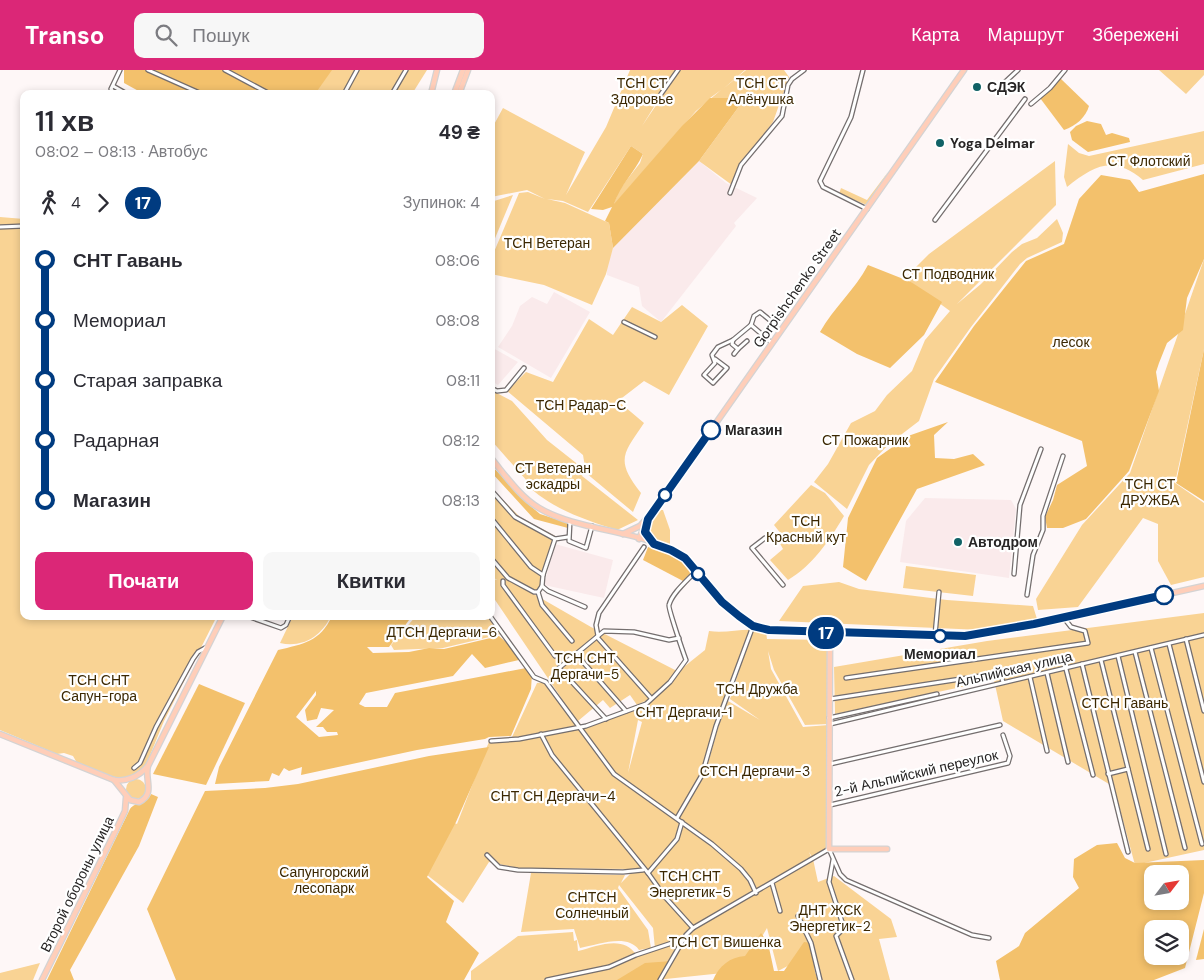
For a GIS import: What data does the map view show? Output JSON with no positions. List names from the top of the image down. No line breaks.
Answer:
{"streets":{"main road":["Gorpishchenko Street","Второй обороны улица"],"street":["Альпийская улица","2-й Альпийский переулок"]},"parks":["ТСН СТ Здоровье","ТСН СТ Алёнушка","СТ Флотский","ТСН Ветеран","СТ Подводник","лесок","ТСН Радар-С","СТ Пожарник","СТ Ветеран эскадры","ТСН СТ ДРУЖБА","ТСН Красный кут","ДТСН Дергачи-6","ТСН СНТ Дергачи-5","ТСН СНТ Сапун-гора","ТСН Дружба","СТСН Гавань","СНТ Дергачи-1","СТСН Дергачи-3","СНТ СН Дергачи-4","Сапунгорский лесопарк","ТСН СНТ Энергетик-5","СНТСН Солнечный","ДНТ ЖСК Энергетик-2","ТСН СТ Вишенка"],"places":["СДЭК","Yoga Delmar","Магазин","Автодром","Мемориал"],"lines":["bus line 17"],"north":"top right","page":{"header":"Transo","search":"Пошук","nav":["Карта","Маршрут","Збережені"],"on_map":"17","heading":["11 хв","08:02 – 08:13 · Автобус","49 ₴"],"legs":["4","17","Зупинок: 4"],"list":[{"name":"СНТ Гавань","value":"08:06"},{"name":"Мемориал","value":"08:08"},{"name":"Старая заправка","value":"08:11"},{"name":"Радарная","value":"08:12"},{"name":"Магазин","value":"08:13"}],"buttons":["Почати","Квитки"]}}
